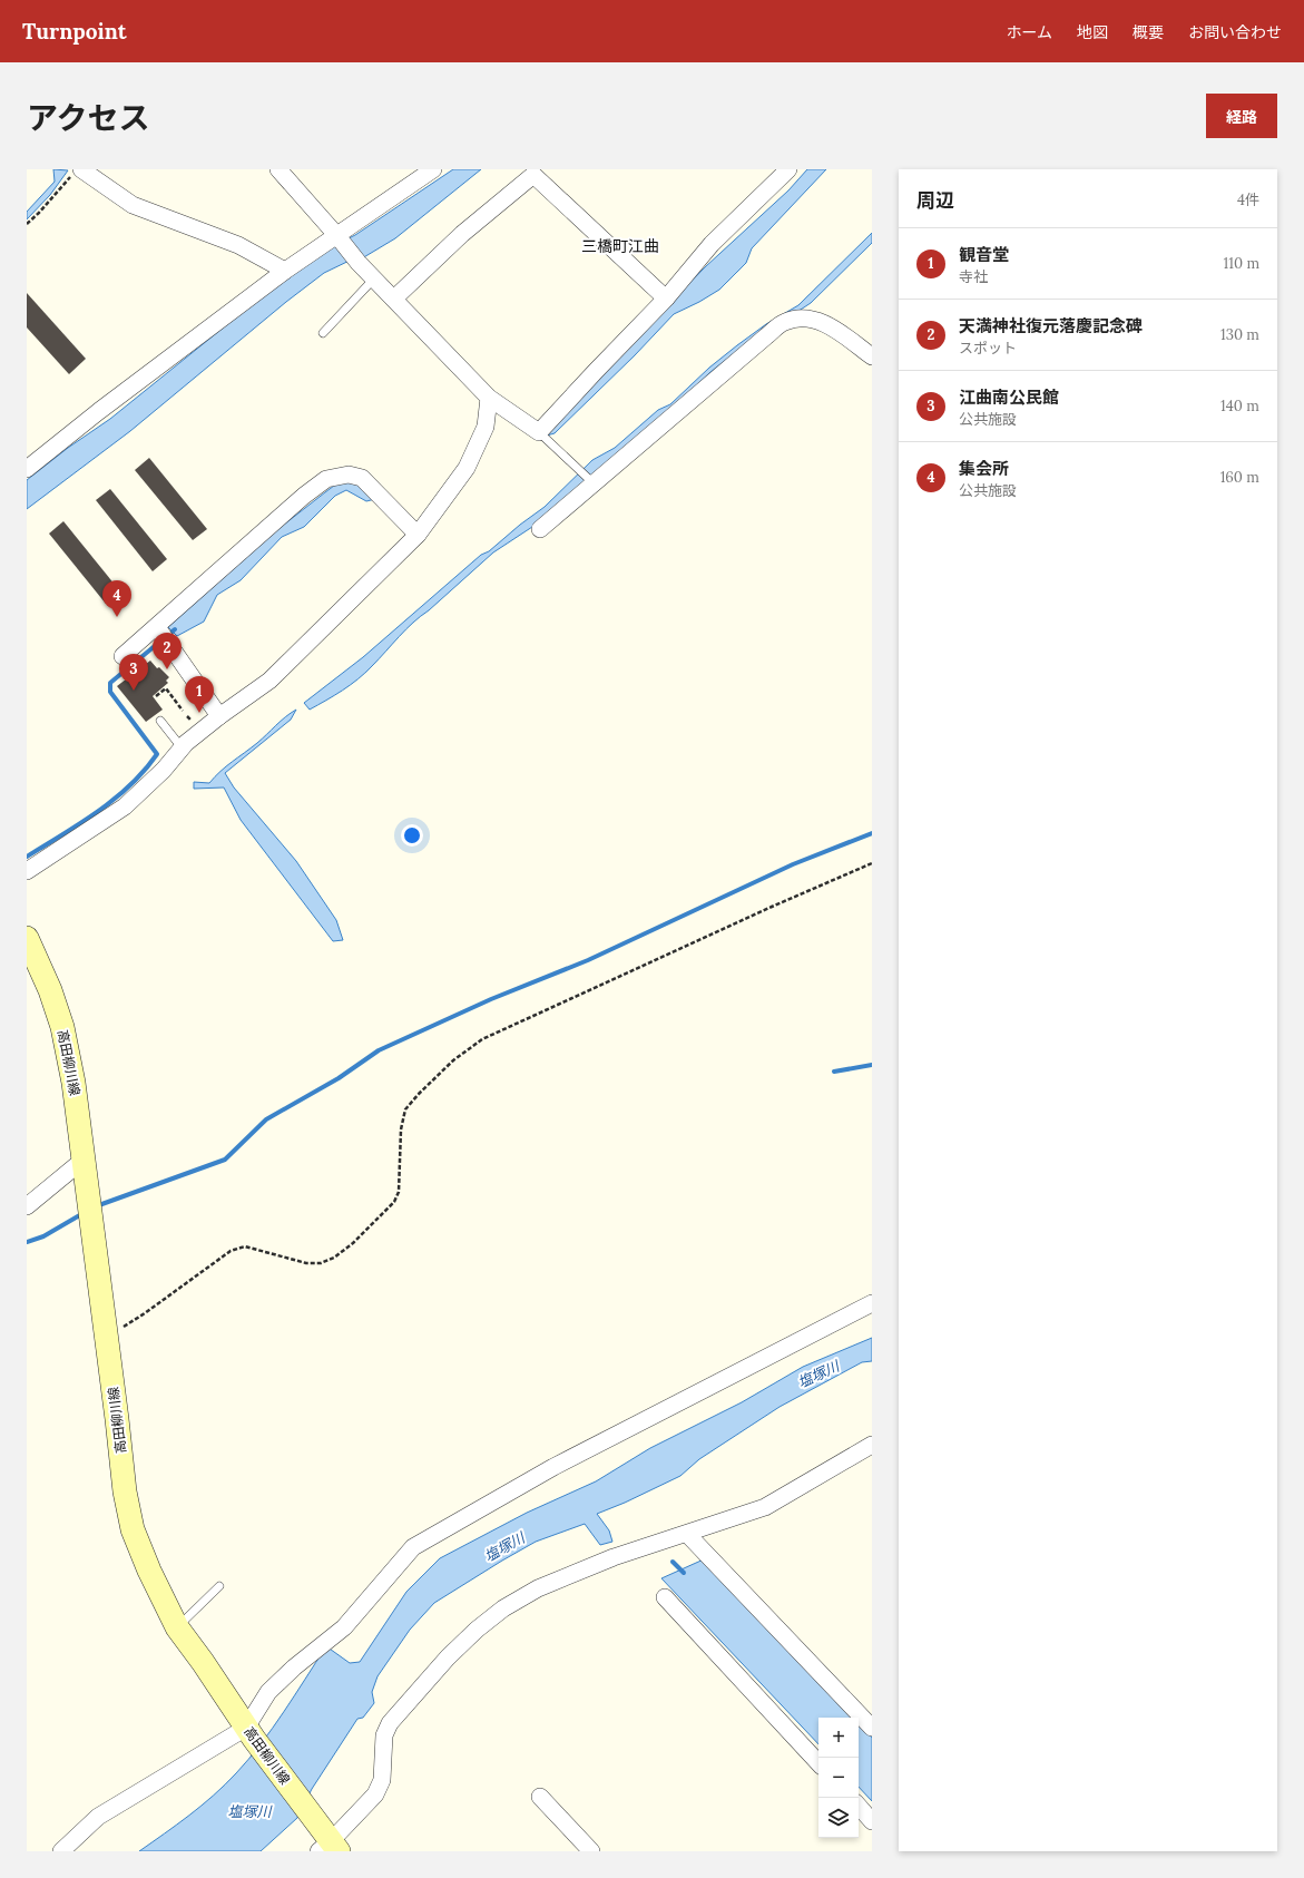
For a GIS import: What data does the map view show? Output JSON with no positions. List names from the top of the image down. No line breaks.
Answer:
{"streets":{"main road":["高田柳川線"]},"districts":["三橋町江曲"],"water":["塩塚川"],"page":{"header":"Turnpoint","nav":["ホーム","地図","概要","お問い合わせ"],"title":"アクセス","buttons":"経路","heading":["周辺","4件"],"list":[{"mark":"1","name":"観音堂","note":"寺社","value":"110 m"},{"mark":"2","name":"天満神社復元落慶記念碑","note":"スポット","value":"130 m"},{"mark":"3","name":"江曲南公民館","note":"公共施設","value":"140 m"},{"mark":"4","name":"集会所","note":"公共施設","value":"160 m"}],"pins":["4","2","3","1"],"map_buttons":["+","−"]}}
